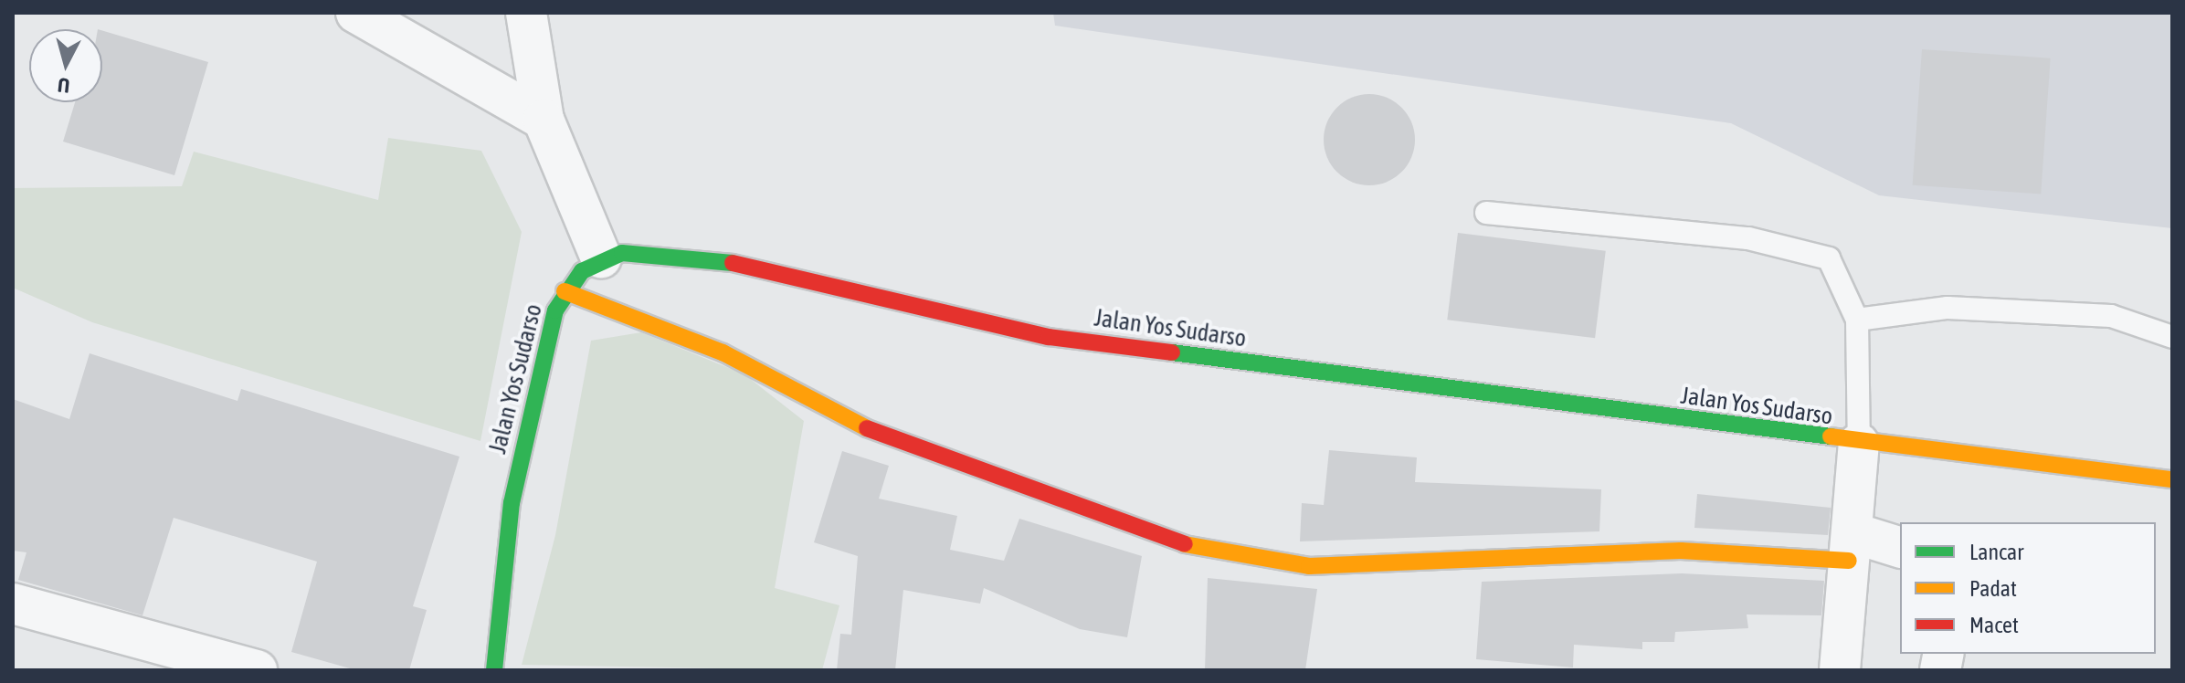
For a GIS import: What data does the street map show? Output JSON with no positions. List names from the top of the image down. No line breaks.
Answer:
{"streets":{"main road":["Jalan Yos Sudarso"]},"legend":["Lancar","Padat","Macet"],"north":"bottom"}
